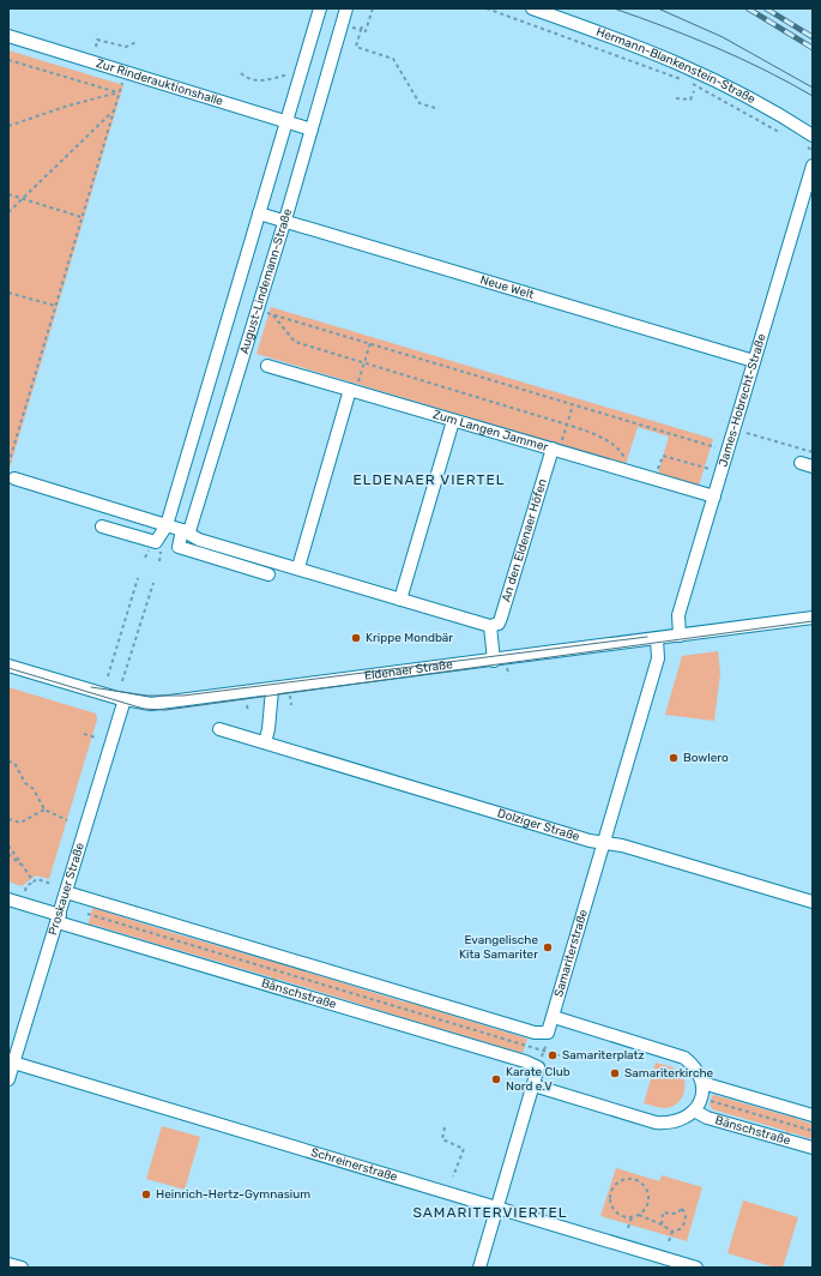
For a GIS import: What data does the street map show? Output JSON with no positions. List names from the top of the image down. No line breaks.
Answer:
{"streets":{"street":["Hermann-Blankenstein-Straße","Zur Rinderauktionshalle","August-Lindemann-Straße","Neue Welt","James-Hobrecht-Straße","Zum Langen Jammer","An den Eldenaer Höfen","Eldenaer Straße","Dolziger Straße","Proskauer Straße","Samariterstraße","Bänschstraße","Schreinerstraße"]},"crossings":[["Zur Rinderauktionshalle","August-Lindemann-Straße"],["August-Lindemann-Straße","Neue Welt"],["Neue Welt","James-Hobrecht-Straße"],["James-Hobrecht-Straße","Zum Langen Jammer"],["James-Hobrecht-Straße","Eldenaer Straße"],["Zum Langen Jammer","An den Eldenaer Höfen"],["Eldenaer Straße","Proskauer Straße"],["Eldenaer Straße","Samariterstraße"],["Dolziger Straße","Samariterstraße"],["Proskauer Straße","Bänschstraße"],["Proskauer Straße","Schreinerstraße"]],"districts":["ELDENAER VIERTEL","SAMARITERVIERTEL"],"places":["Krippe Mondbär","Bowlero","Evangelische Kita Samariter","Samariterplatz","Samariterkirche","Karate Club Nord e.V","Heinrich-Hertz-Gymnasium"]}
